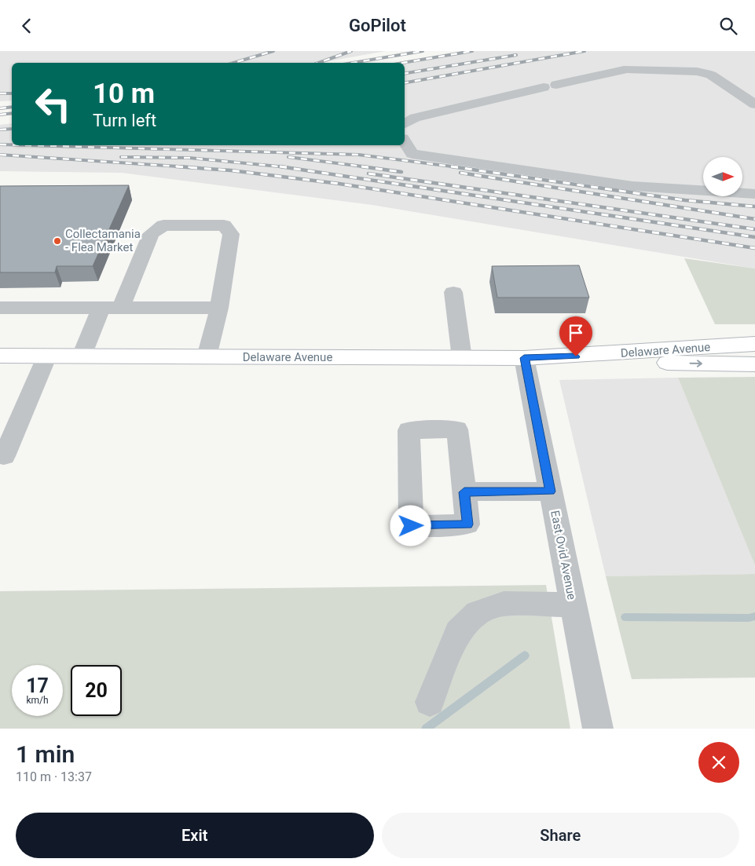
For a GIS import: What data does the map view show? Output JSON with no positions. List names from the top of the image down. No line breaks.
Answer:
{"streets":{"main road":["Delaware Avenue"],"street":["East Ovid Avenue"]},"crossings":[["Delaware Avenue","East Ovid Avenue"]],"places":["Collectamania - Flea Market"],"north":"right","page":{"header":"GoPilot","turn":["10 m","Turn left"],"speed":"17 km/h","limit":"20","heading":["1 min","110 m · 13:37"],"buttons":["Exit","Share"]}}
